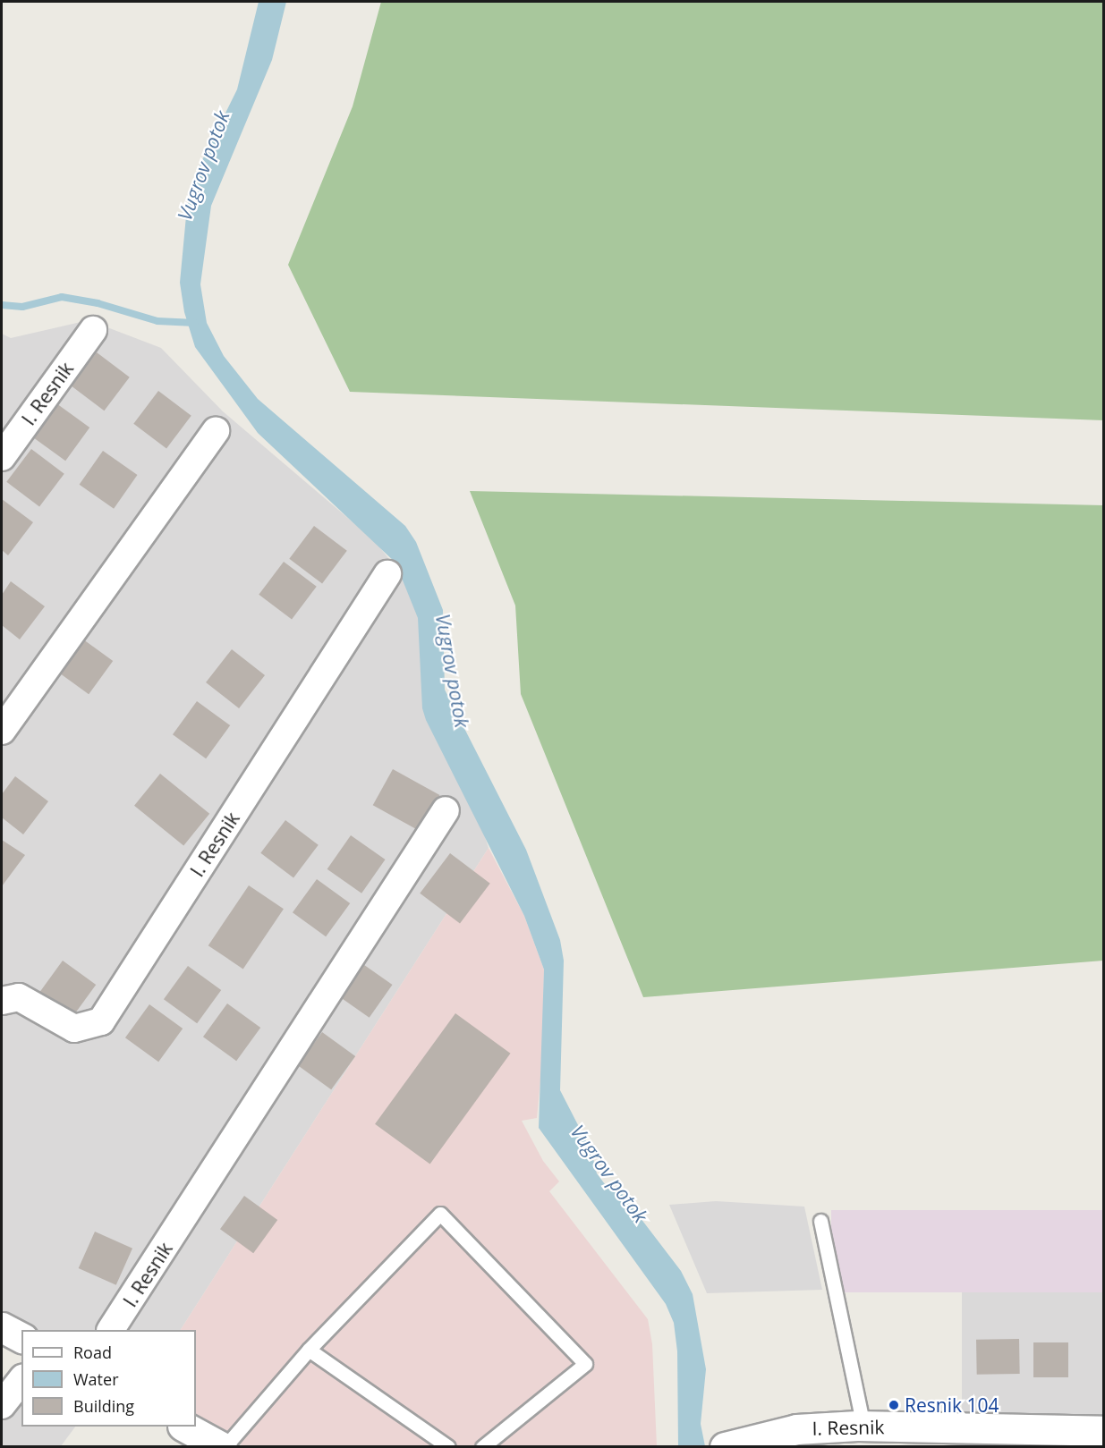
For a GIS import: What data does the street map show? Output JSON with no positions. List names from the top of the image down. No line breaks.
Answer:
{"streets":{"street":["I. Resnik"]},"water":["Vugrov potok"],"places":["Resnik 104"],"legend":["Road","Water","Building"]}
